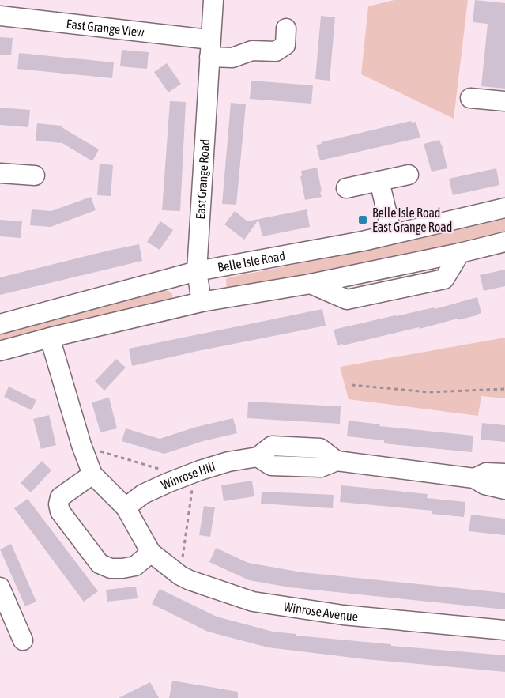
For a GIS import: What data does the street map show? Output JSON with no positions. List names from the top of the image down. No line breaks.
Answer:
{"streets":{"street":["East Grange View","East Grange Road","Belle Isle Road","Winrose Hill","Winrose Avenue"]},"crossings":[["East Grange View","East Grange Road"],["East Grange Road","Belle Isle Road"],["Winrose Hill","Winrose Avenue"]],"places":{"transit":["Belle Isle Road East Grange Road"]}}
